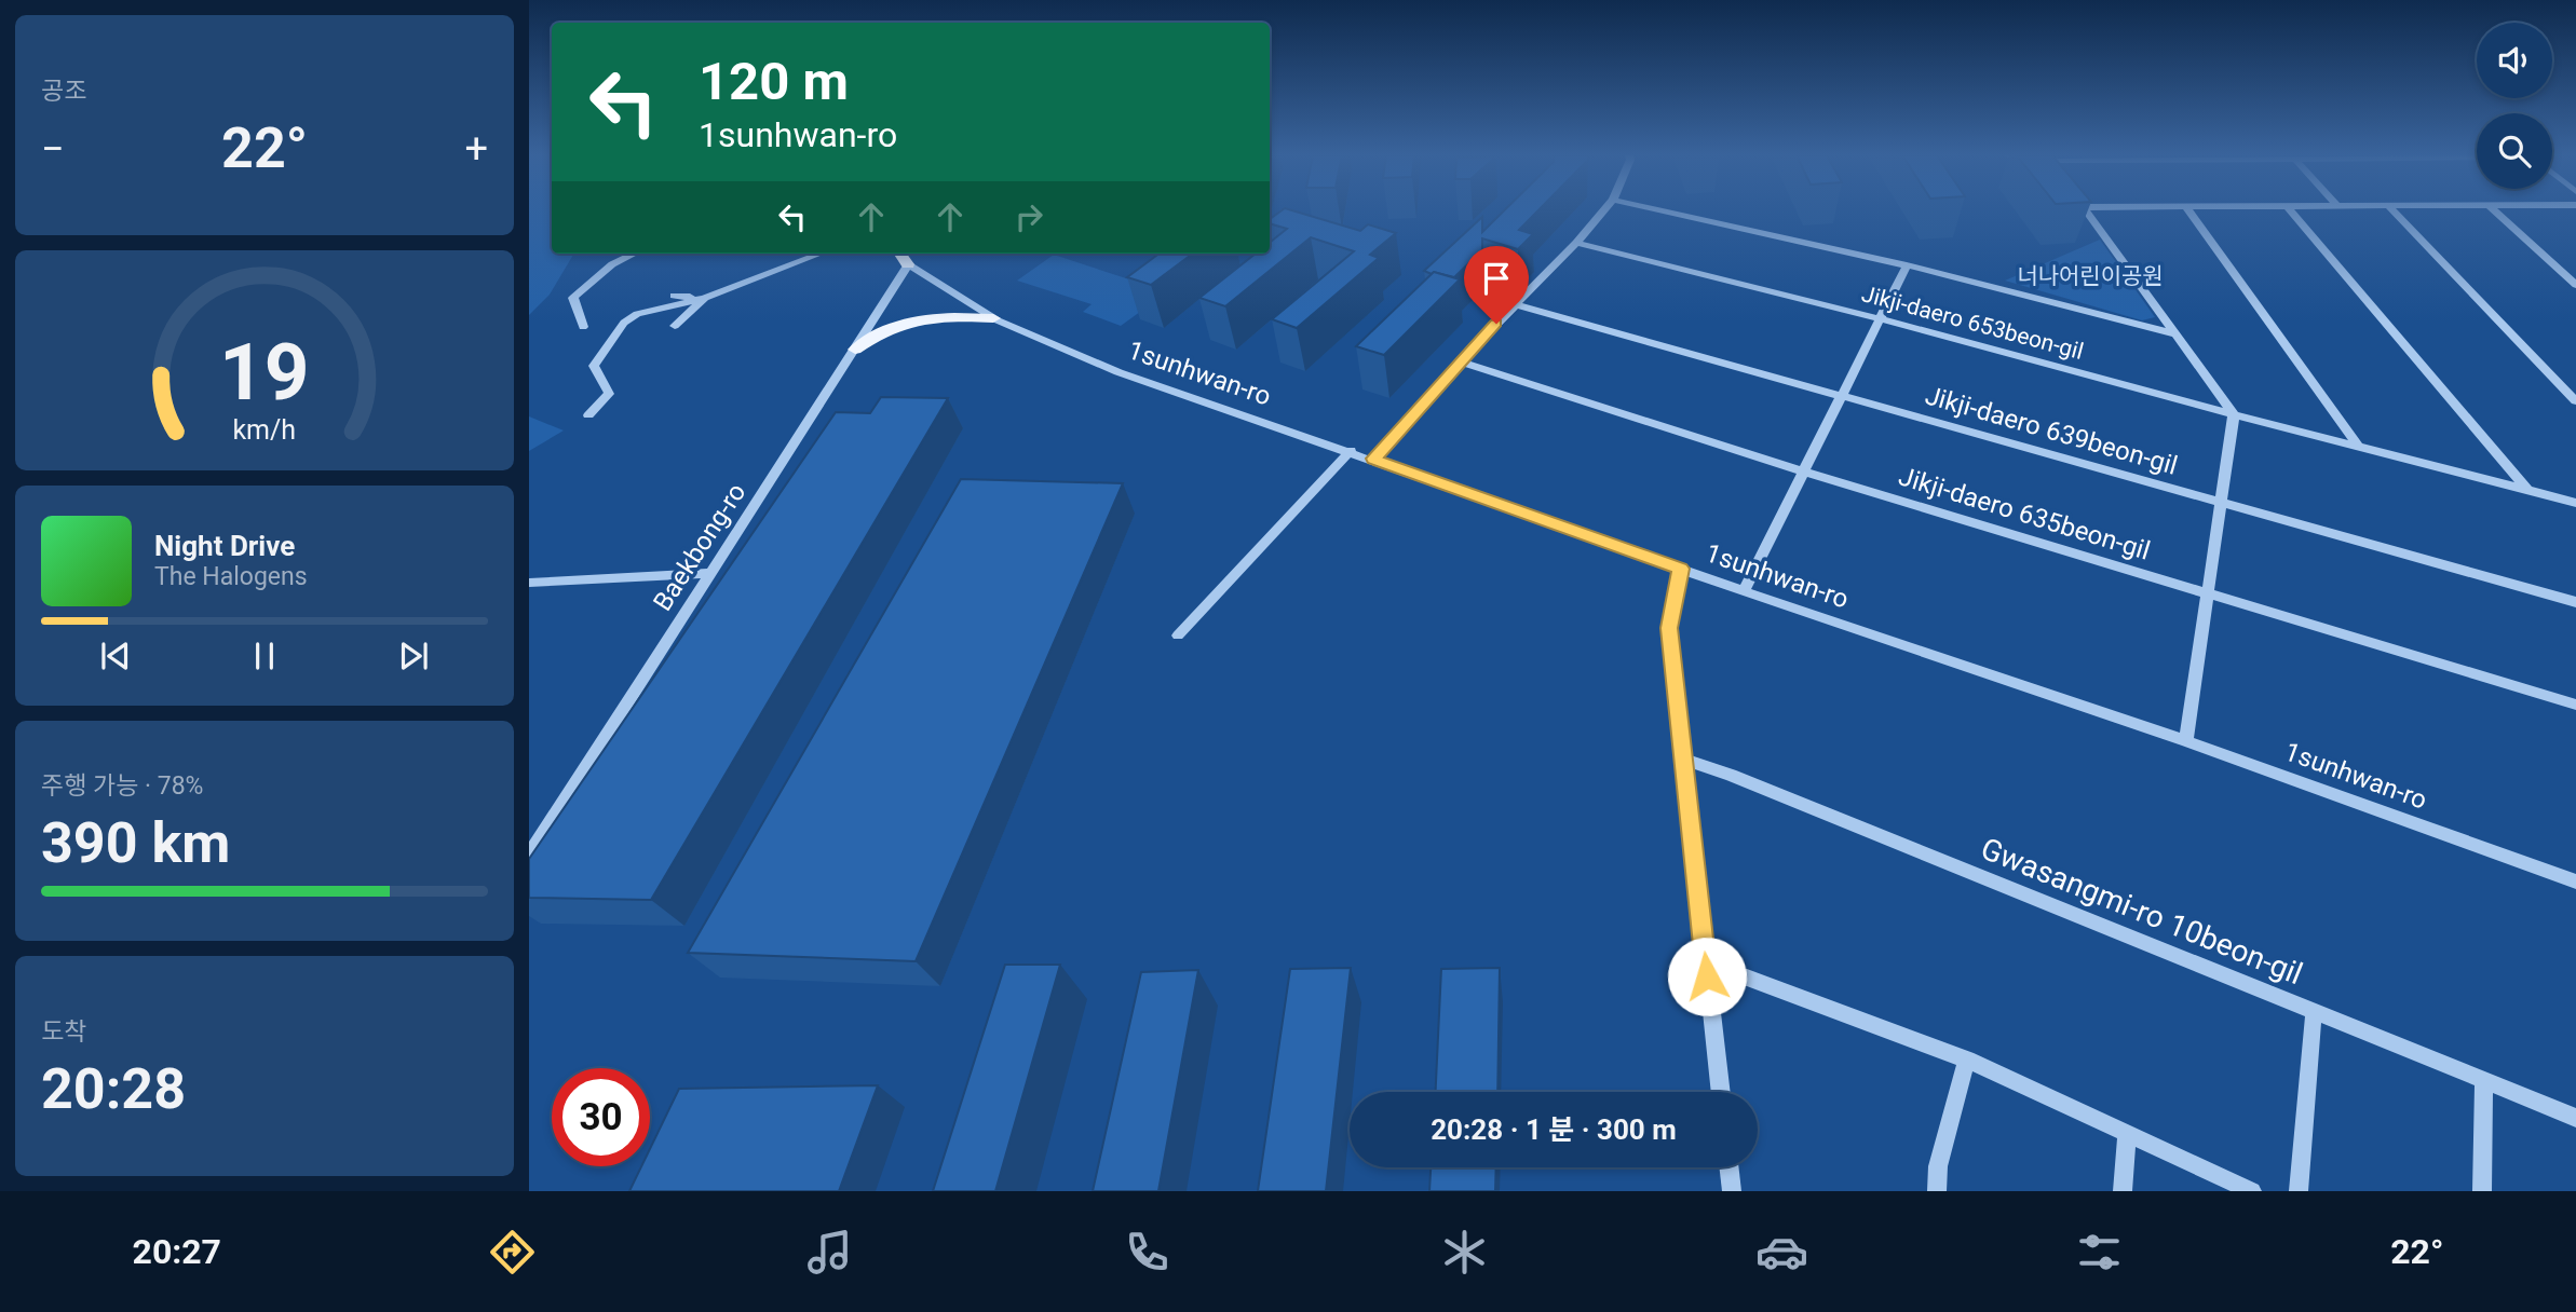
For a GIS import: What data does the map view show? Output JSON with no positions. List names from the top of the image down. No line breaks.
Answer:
{"streets":{"main road":["1sunhwan-ro"],"street":["Jikji-daero 653beon-gil","Jikji-daero 639beon-gil","Jikji-daero 635beon-gil","Baekbong-ro","Gwasangmi-ro 10beon-gil"]},"crossings":[["1sunhwan-ro","Baekbong-ro"]],"parks":["너나어린이공원"],"page":{"tile":["공조",["주행 가능 · 78%","390 km"],["도착","20:28"]],"turn":["120 m","1sunhwan-ro"],"heat":["−","22°","+"],"song":["Night Drive","The Halogens"],"limit":"30","trip":"20:28 · 1 분 · 300 m","tabs":["20:27","22°"],"gauge":["19","km/h"]}}
